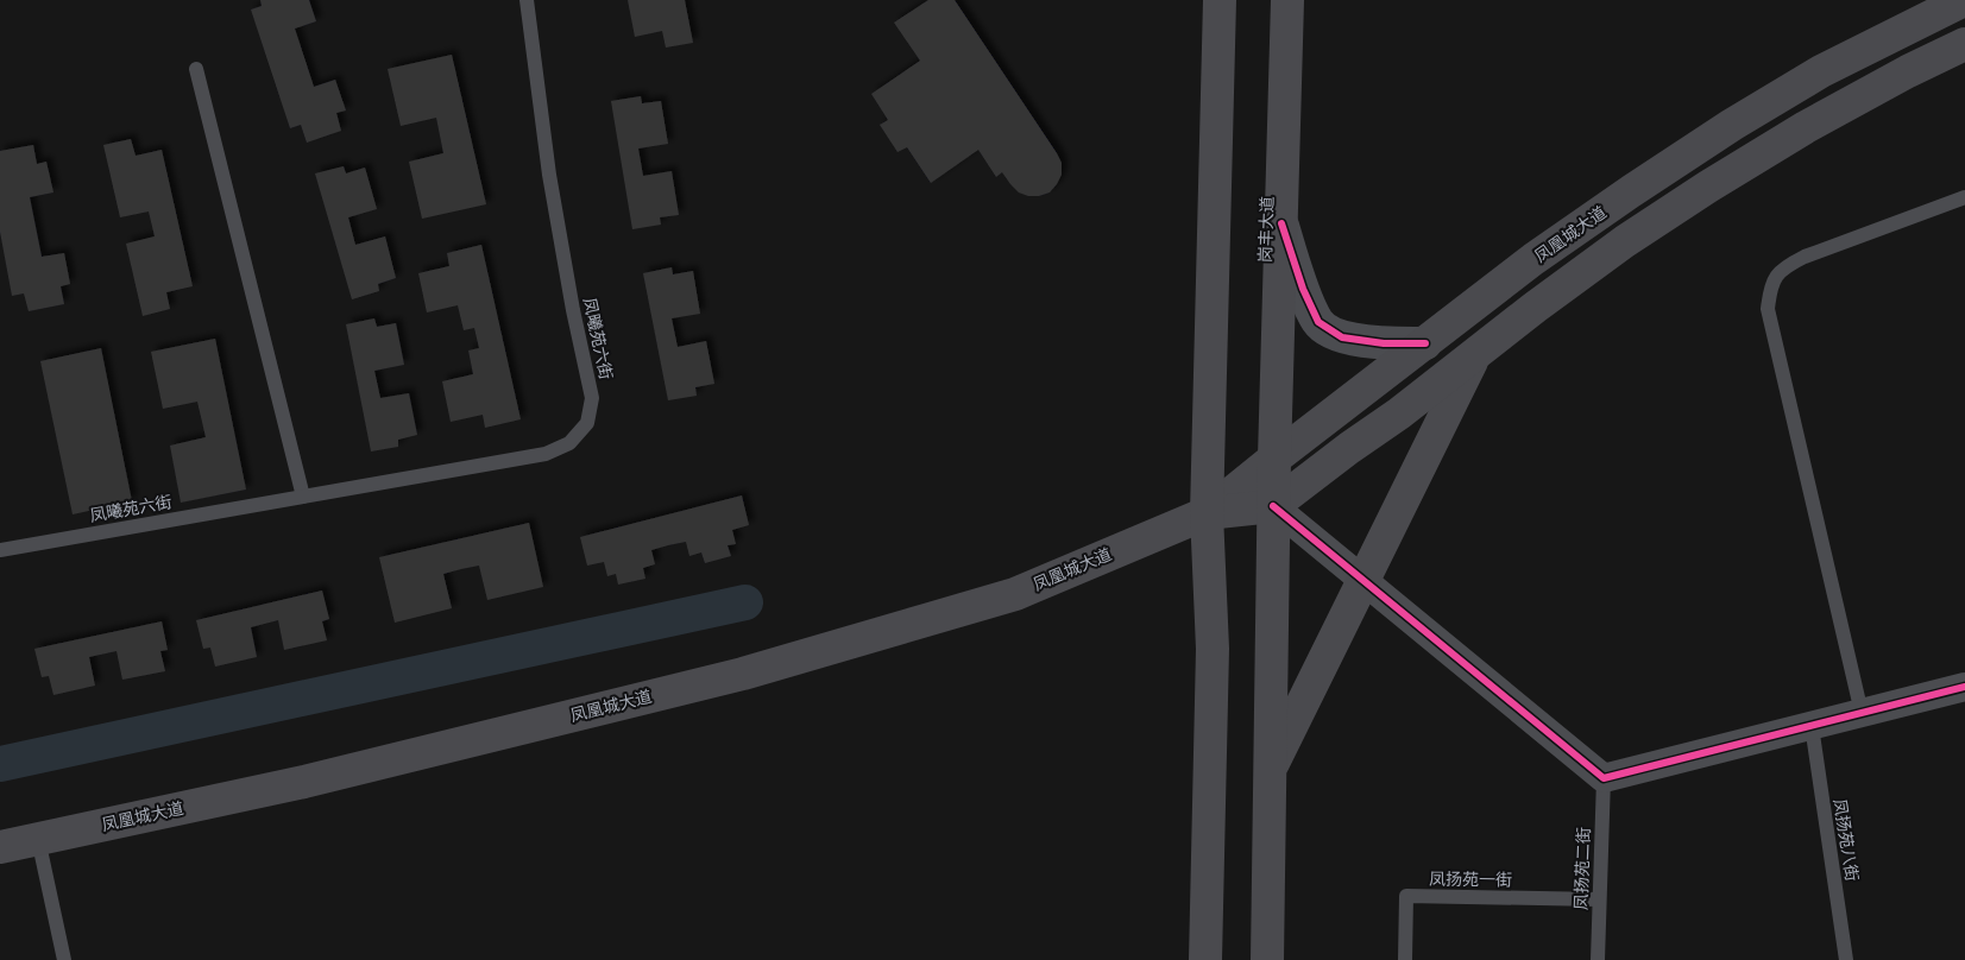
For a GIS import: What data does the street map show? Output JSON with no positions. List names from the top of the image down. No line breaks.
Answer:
{"streets":{"main road":["岗丰大道","凤凰城大道"],"lane":["凤曦苑六街","凤扬苑八街","凤扬苑二街","凤扬苑一街"]},"crossings":[["岗丰大道","凤凰城大道"],["凤扬苑二街","凤扬苑一街"]]}
